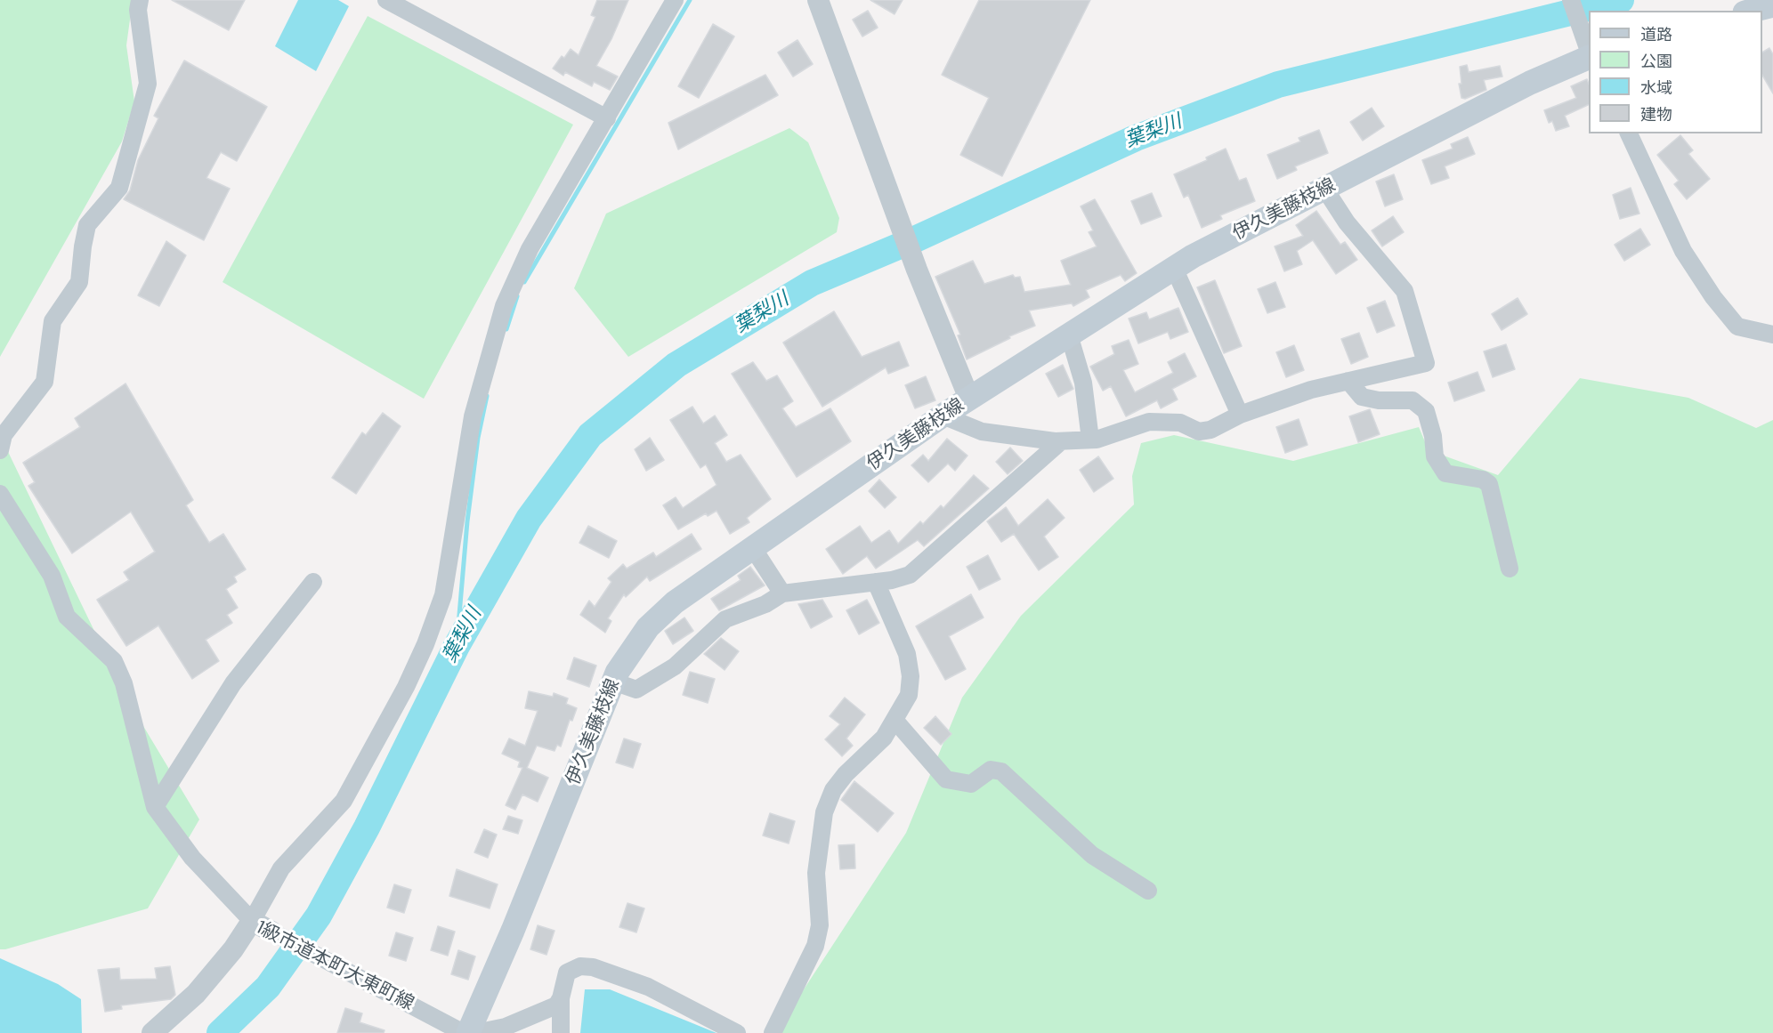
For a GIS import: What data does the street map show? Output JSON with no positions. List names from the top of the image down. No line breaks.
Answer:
{"streets":{"main road":["伊久美藤枝線"],"street":["1級市道本町大東町線"]},"water":["葉梨川"],"legend":["道路","公園","水域","建物"]}
